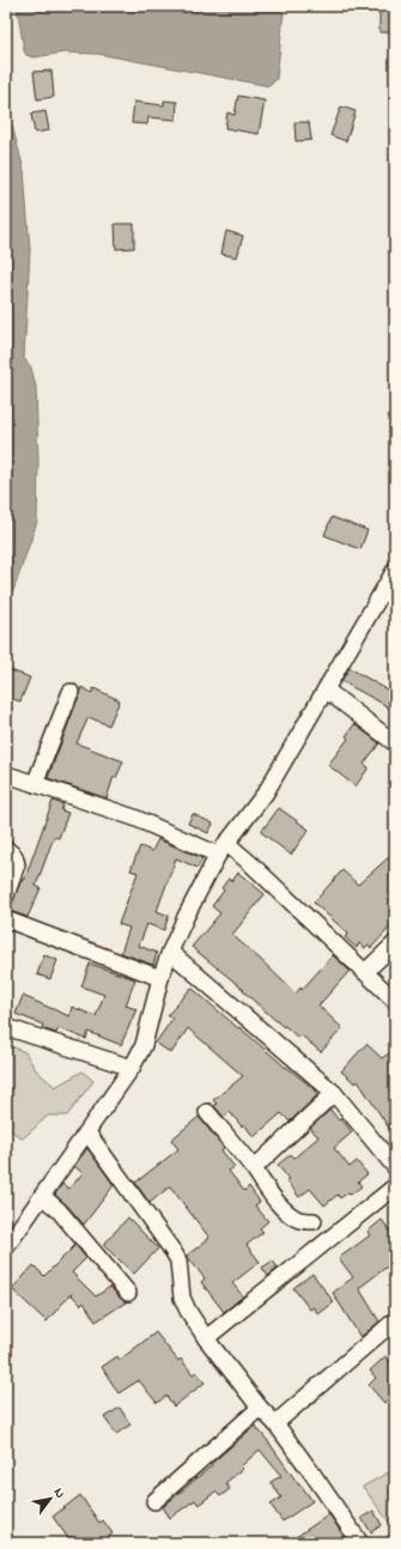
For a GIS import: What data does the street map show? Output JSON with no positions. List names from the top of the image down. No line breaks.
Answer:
{"north":"top right"}
